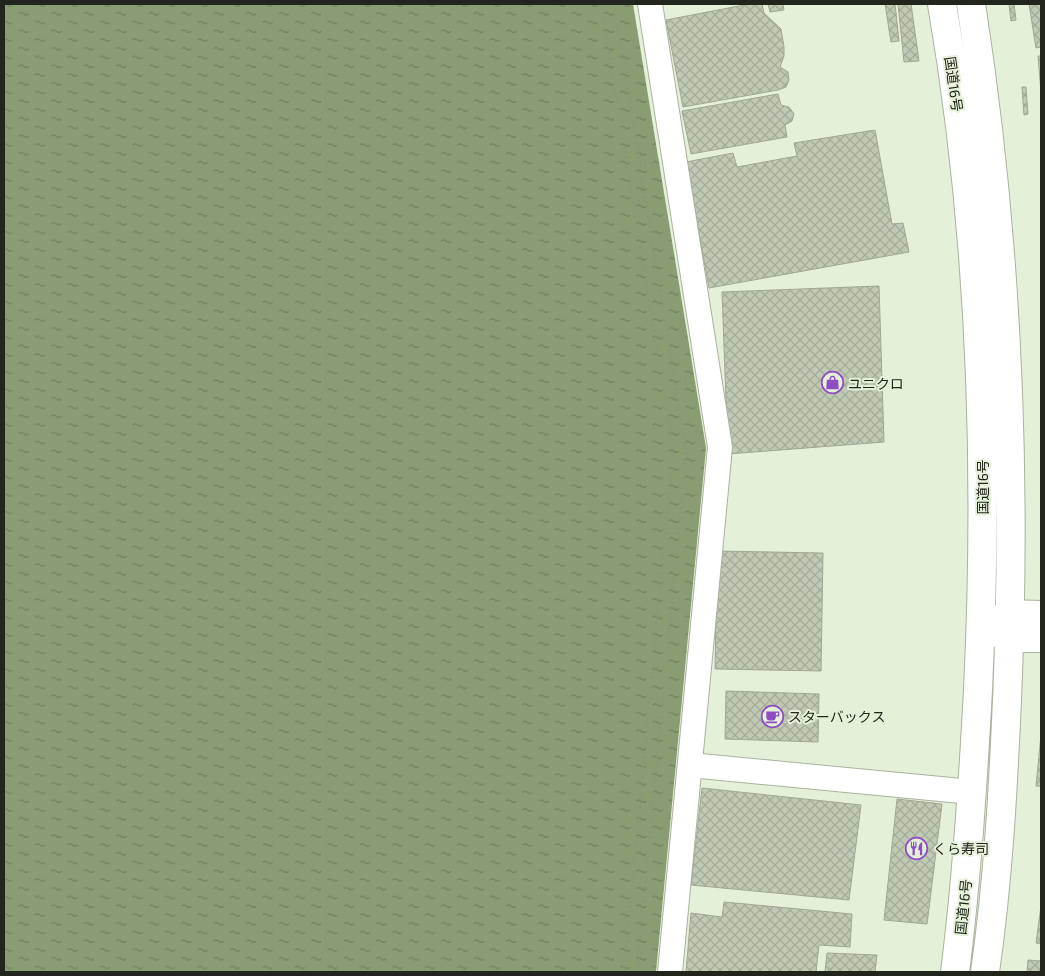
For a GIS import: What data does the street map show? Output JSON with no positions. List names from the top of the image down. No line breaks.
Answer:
{"streets":{"main road":["国道16号"]},"places":{"shop":["ユニクロ"],"cafe":["スターバックス"],"restaurant":["くら寿司"]}}
